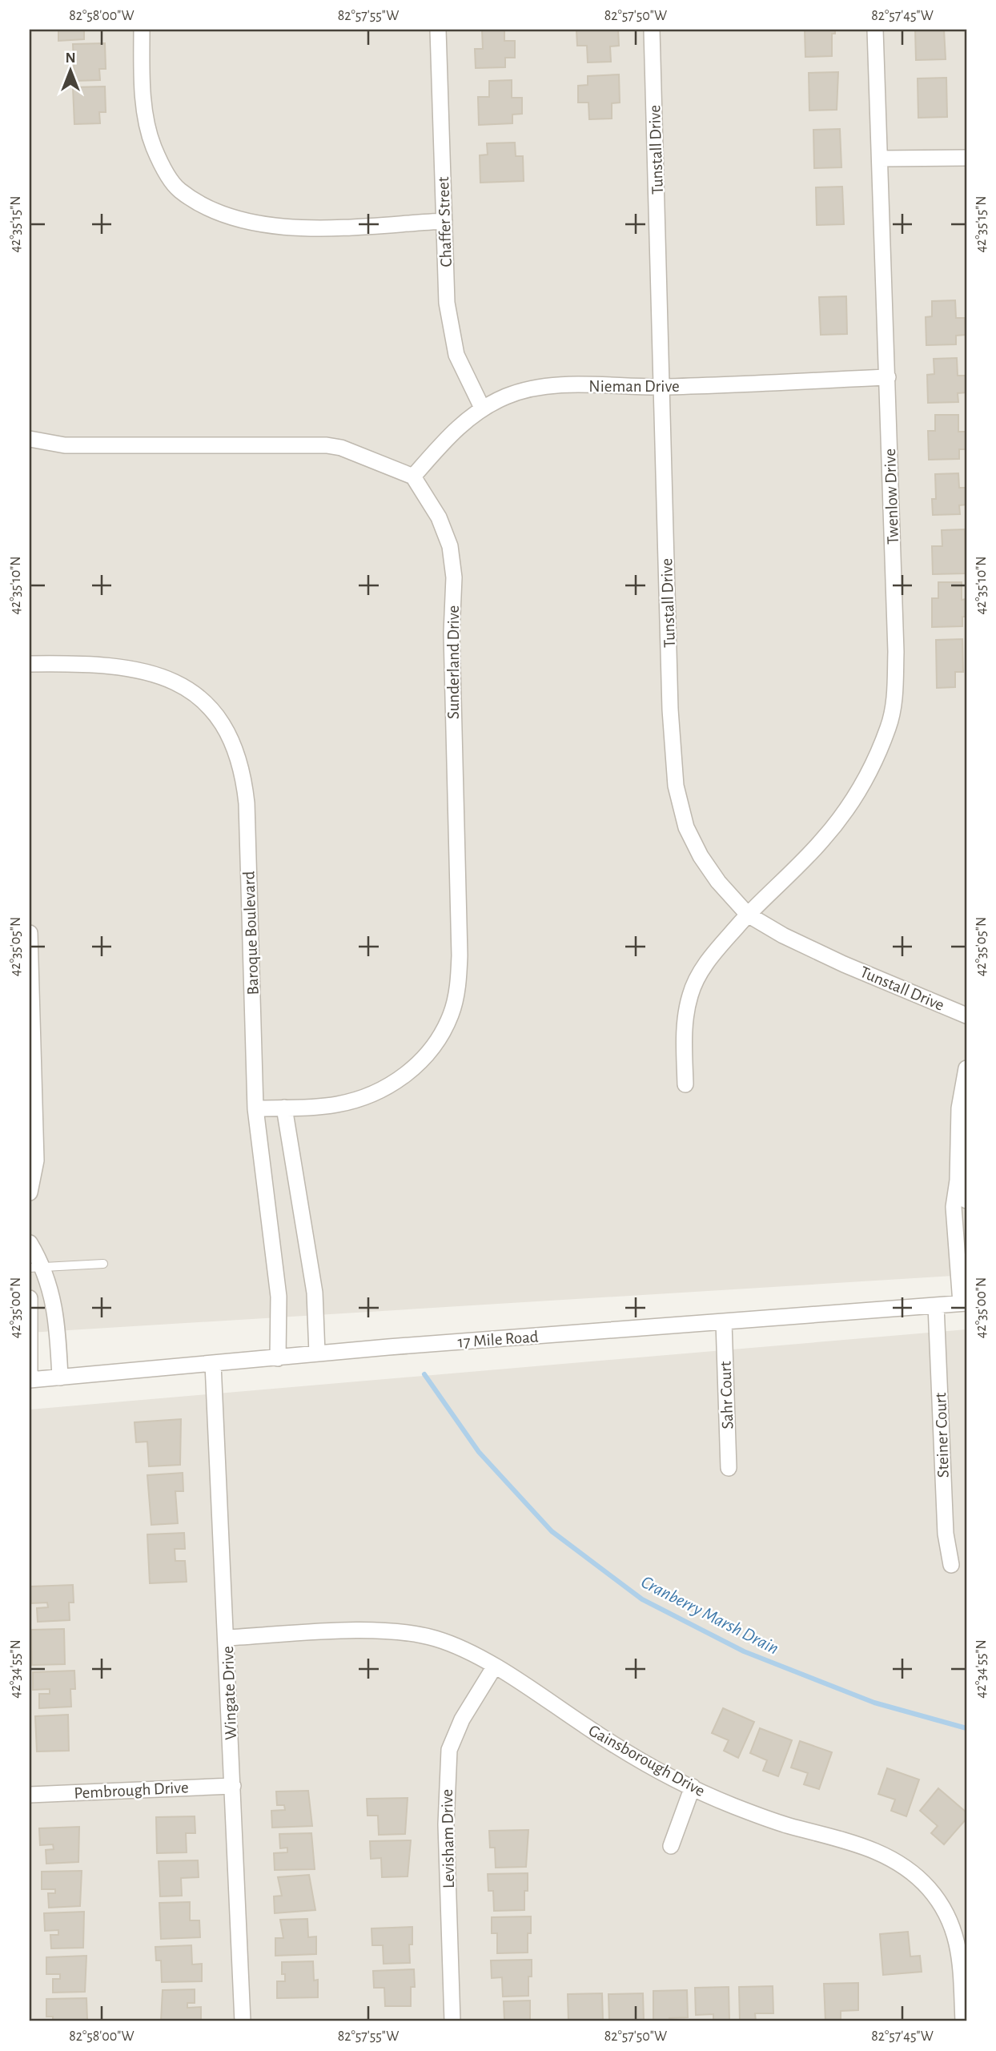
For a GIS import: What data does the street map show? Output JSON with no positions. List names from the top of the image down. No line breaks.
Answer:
{"streets":{"street":["Tunstall Drive","Chaffer Street","Nieman Drive","Twenlow Drive","Sunderland Drive","Baroque Boulevard","17 Mile Road","Sahr Court","Steiner Court","Wingate Drive","Gainsborough Drive","Pembrough Drive","Levisham Drive"]},"crossings":[["Tunstall Drive","Nieman Drive"],["Tunstall Drive","Twenlow Drive"],["Chaffer Street","Nieman Drive"],["Nieman Drive","Twenlow Drive"],["Nieman Drive","Sunderland Drive"],["Sunderland Drive","Baroque Boulevard"],["Baroque Boulevard","17 Mile Road"],["17 Mile Road","Sahr Court"],["17 Mile Road","Steiner Court"],["17 Mile Road","Wingate Drive"],["Wingate Drive","Gainsborough Drive"],["Wingate Drive","Pembrough Drive"],["Gainsborough Drive","Levisham Drive"]],"water":["Cranberry Marsh Drain"],"north":"top","coordinates":["82°58'00\"W","82°57'55\"W","82°57'50\"W","82°57'45\"W","42°35'15\"N","42°35'10\"N","42°35'05\"N","42°35'00\"N","42°34'55\"N"]}
